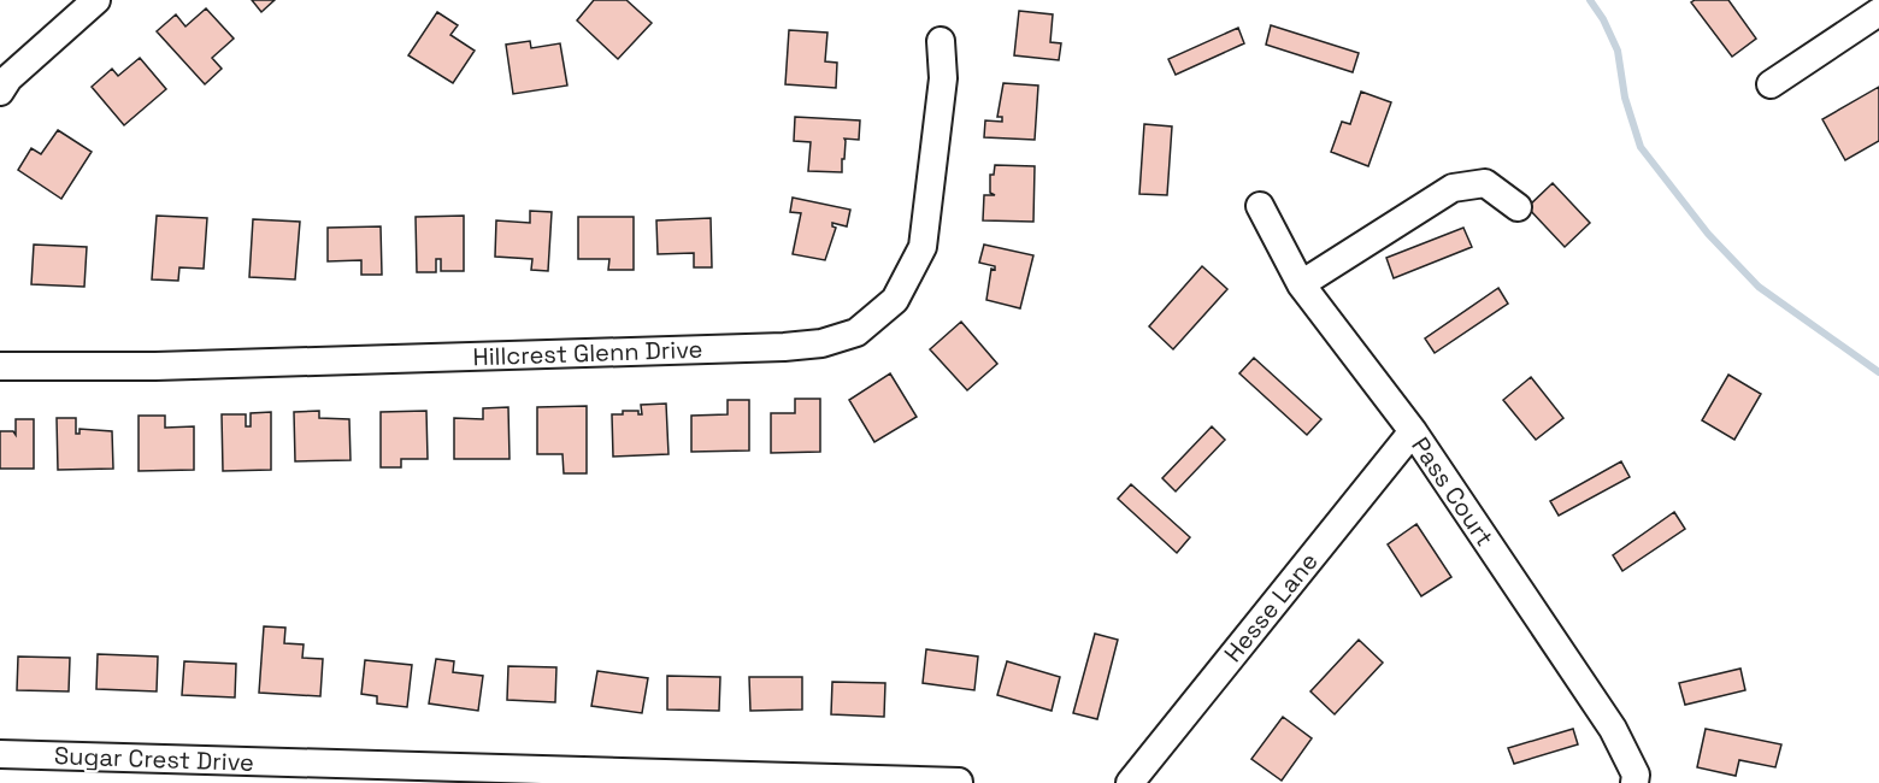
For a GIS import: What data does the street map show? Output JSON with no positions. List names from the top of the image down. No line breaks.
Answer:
{"streets":{"street":["Hillcrest Glenn Drive","Pass Court","Hesse Lane","Sugar Crest Drive"]},"crossings":[["Pass Court","Hesse Lane"]]}
